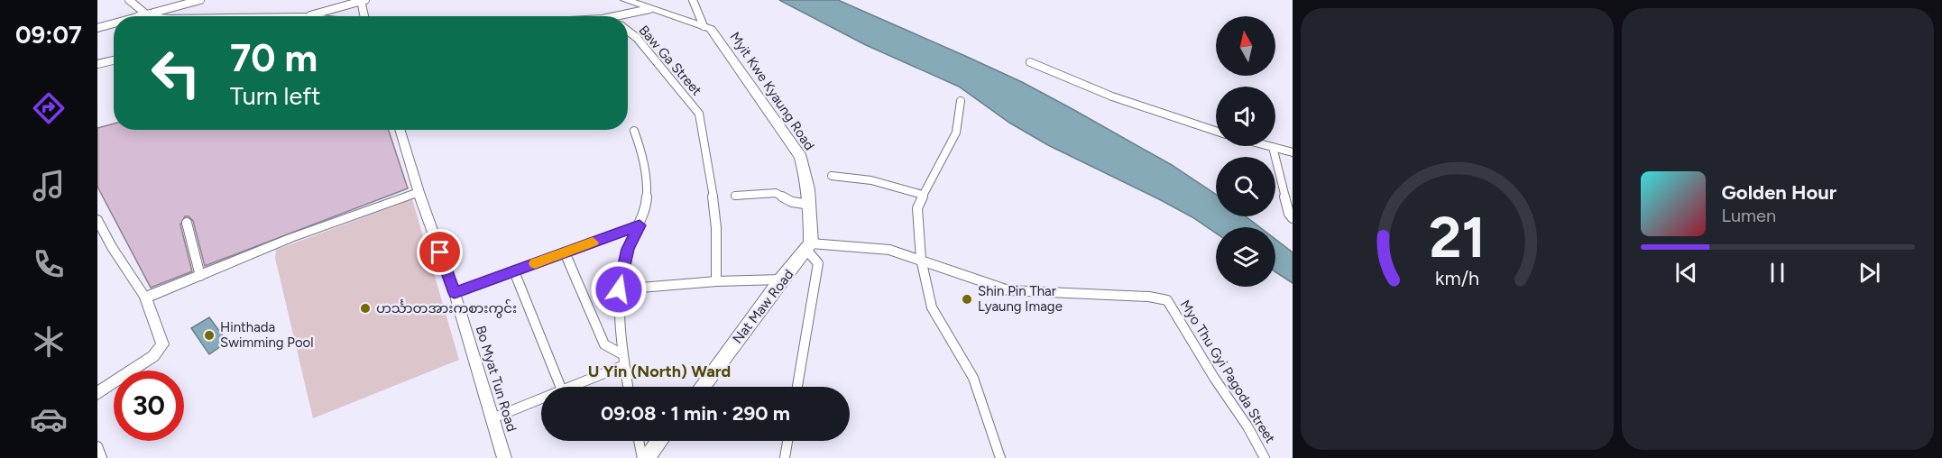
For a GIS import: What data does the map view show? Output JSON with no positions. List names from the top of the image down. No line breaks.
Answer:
{"streets":{"main road":["Myit Kwe Kyaung Road","Nat Maw Road"],"street":["Baw Ga Street","Myo Thu Gyi Pagoda Street","Bo Myat Tun Road"]},"crossings":[["Myit Kwe Kyaung Road","Nat Maw Road"]],"districts":["U Yin (North) Ward"],"places":["Shin Pin Thar Lyaung Image","ဟင်္သာတအားကစားကွင်း","Hinthada Swimming Pool"],"north":"top","page":{"tabs":"09:07","turn":["70 m","Turn left"],"song":["Golden Hour","Lumen"],"limit":"30","trip":"09:08 · 1 min · 290 m","gauge":["21","km/h"]}}
